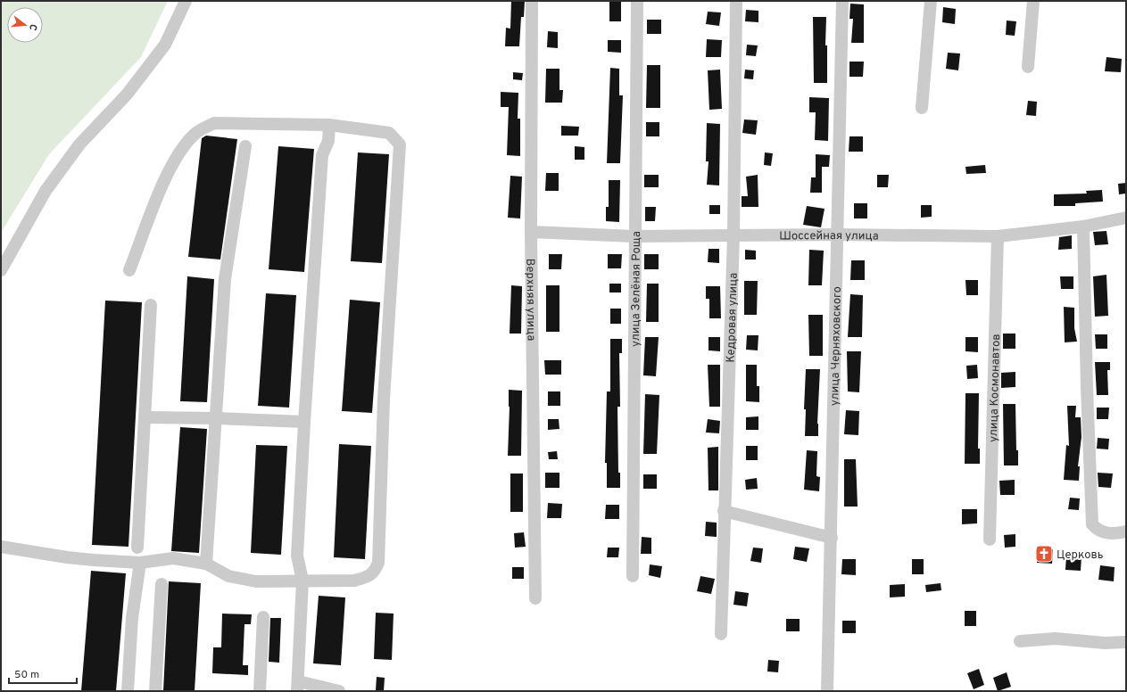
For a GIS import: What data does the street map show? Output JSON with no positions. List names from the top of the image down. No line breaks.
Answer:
{"streets":{"street":["Шоссейная улица","улица Зелёная Роща","Верхняя улица","Кедровая улица","улица Черняховского","улица Космонавтов"]},"crossings":[["Шоссейная улица","улица Зелёная Роща"],["Шоссейная улица","Верхняя улица"],["Шоссейная улица","Кедровая улица"],["Шоссейная улица","улица Черняховского"],["Шоссейная улица","улица Космонавтов"]],"places":{"church":["Церковь"]},"scale_bar":"50 m","north":"right"}
